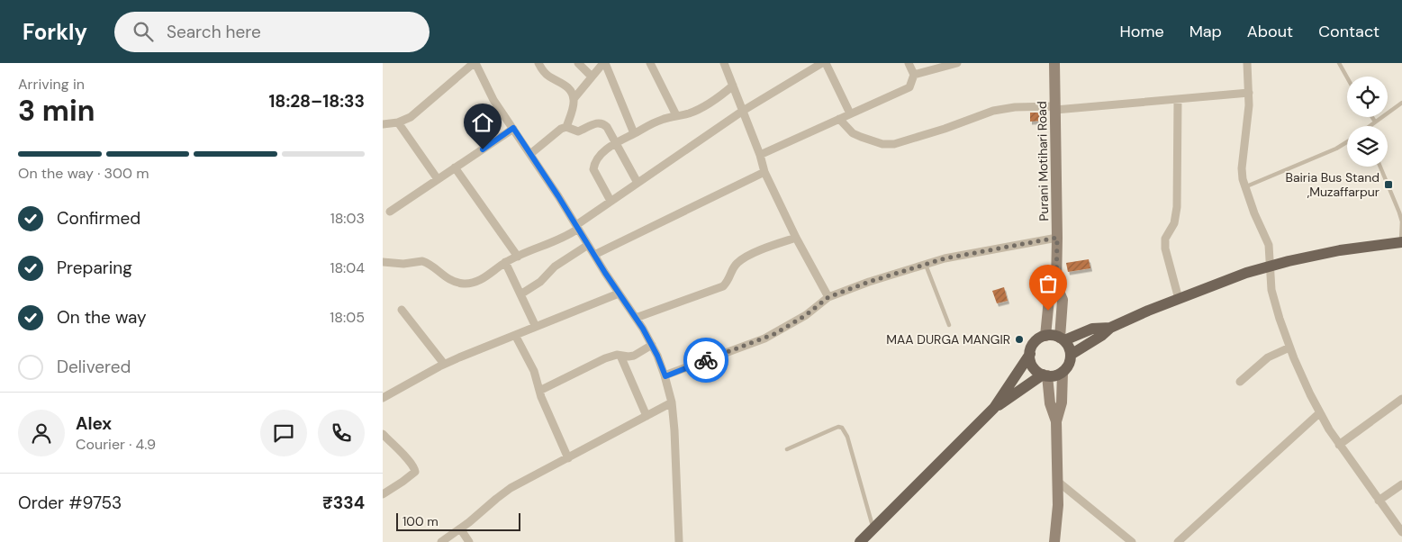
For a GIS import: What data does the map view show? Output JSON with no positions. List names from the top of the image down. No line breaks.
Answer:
{"streets":{"main road":["Purani Motihari Road"]},"places":{"transit":["Bairia Bus Stand ,Muzaffarpur"],"other":["MAA DURGA MANGIR"]},"scale_bar":"100 m","page":{"header":"Forkly","search":"Search here","nav":["Home","Map","About","Contact"],"heading":["3 min","Arriving in","18:28–18:33"],"panel":["Alex","Courier · 4.9","Order #9753","₹334"],"bar":"On the way · 300 m","list":[["Confirmed","18:03"],["Preparing","18:04"],["On the way","18:05"],"Delivered"],"scale":"100 m"}}
